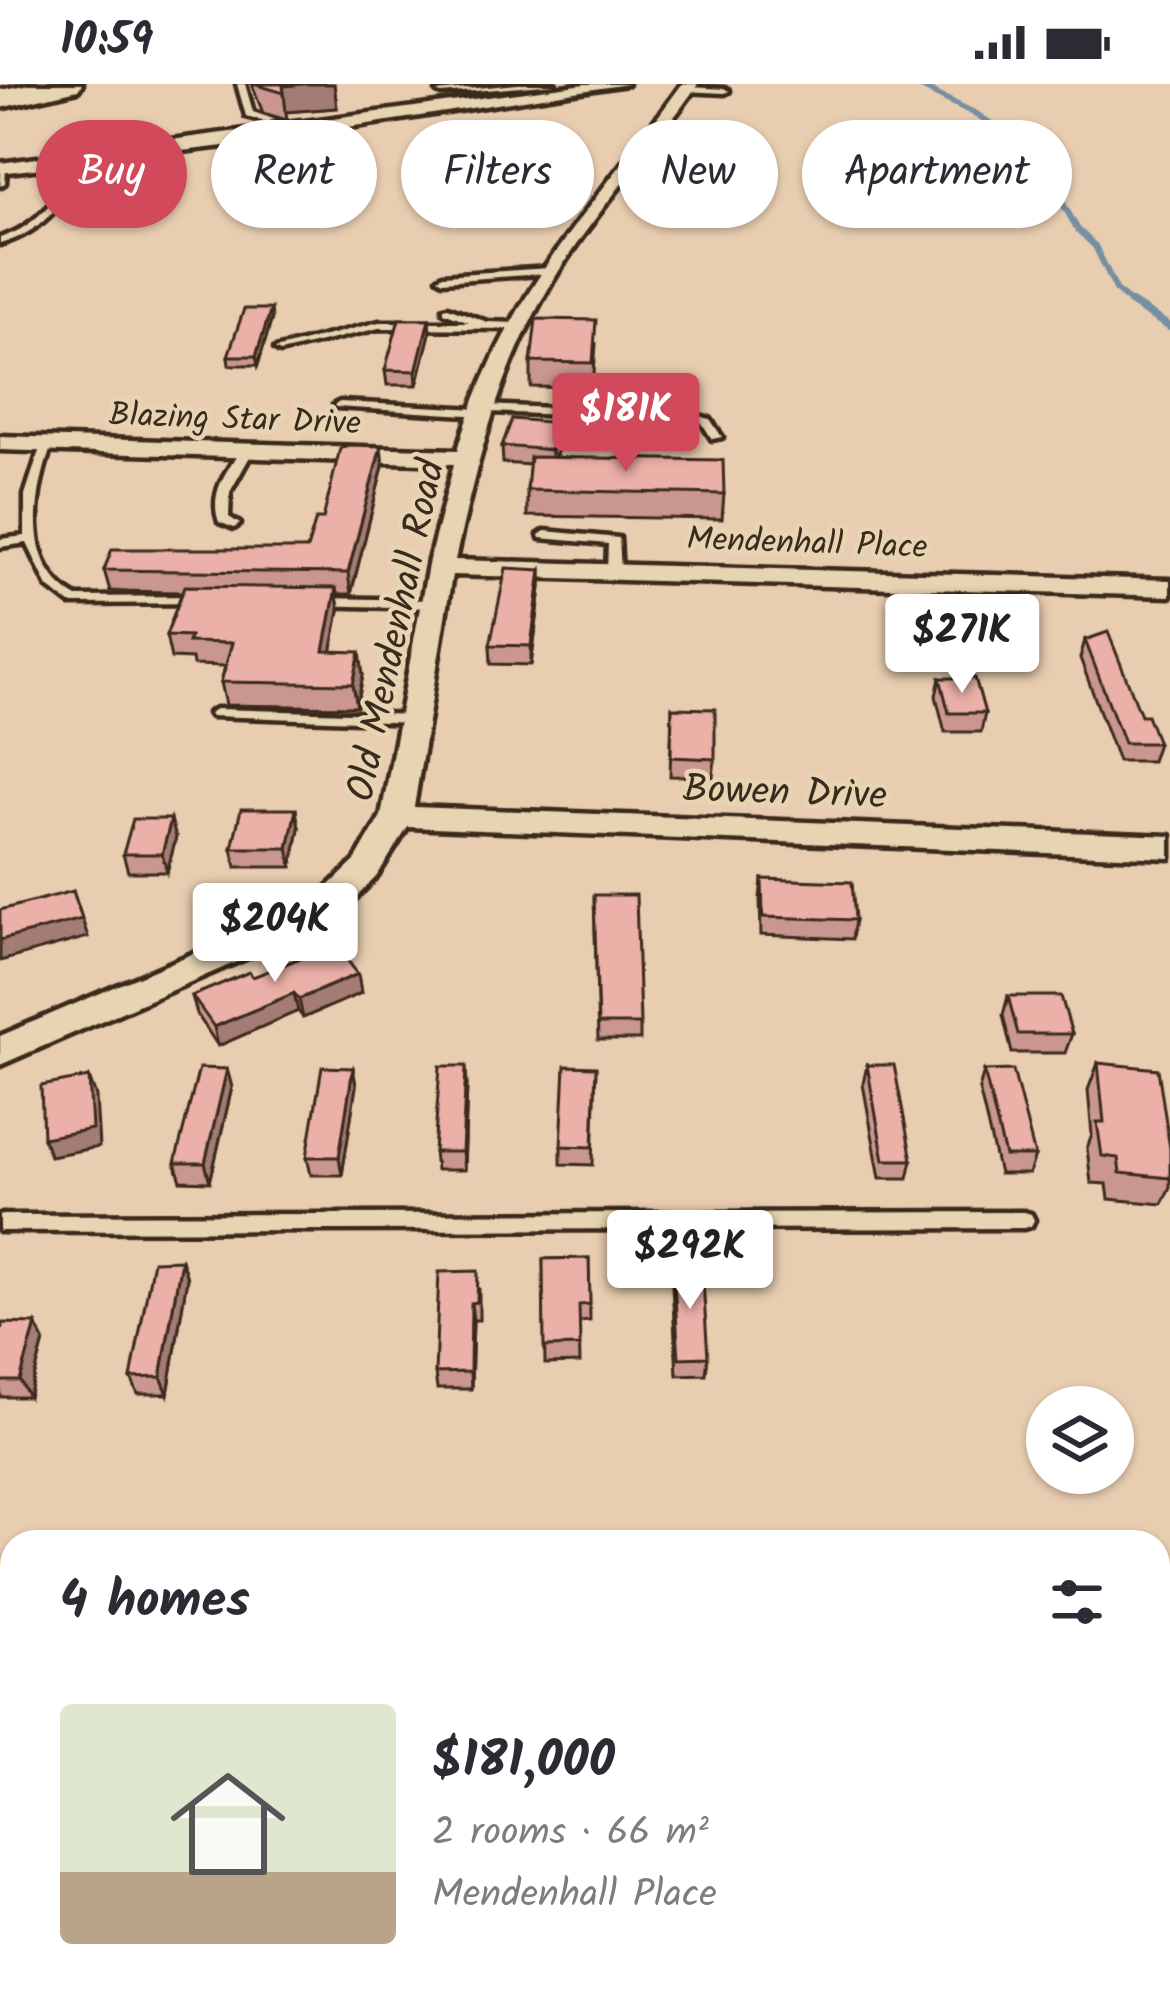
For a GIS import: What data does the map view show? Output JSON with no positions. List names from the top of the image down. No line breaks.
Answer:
{"streets":{"street":["Blazing Star Drive","Mendenhall Place","Old Mendenhall Road","Bowen Drive"]},"crossings":[["Blazing Star Drive","Old Mendenhall Road"],["Mendenhall Place","Old Mendenhall Road"],["Old Mendenhall Road","Bowen Drive"]],"page":{"status":"10:59","chip":["Buy","Rent","Filters","New","Apartment"],"price":["$181K","$271K","$204K","$292K"],"heading":"4 homes","list":[{"name":"$181,000","note":"2 rooms · 66 m² · Mendenhall Place"}]}}
